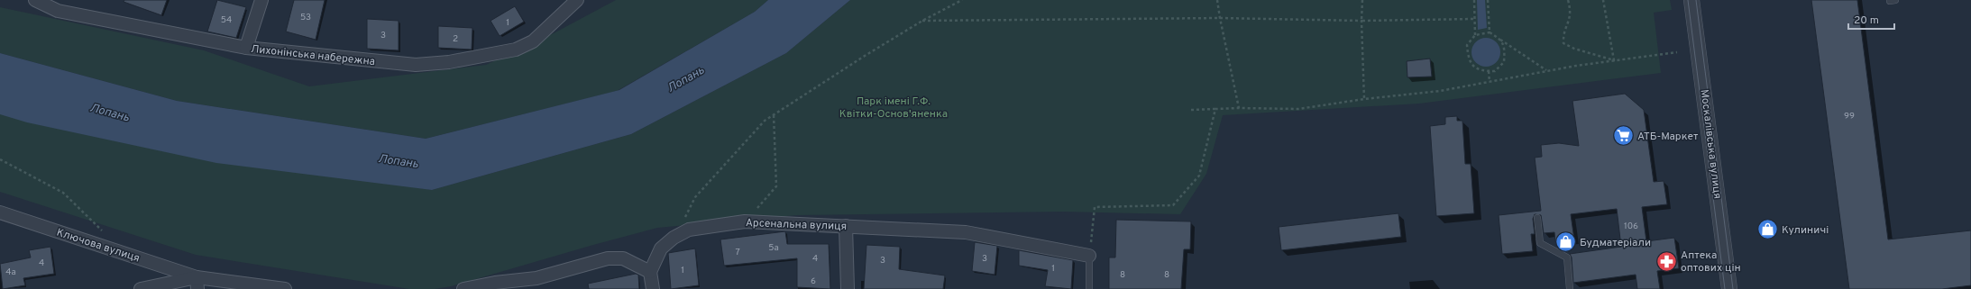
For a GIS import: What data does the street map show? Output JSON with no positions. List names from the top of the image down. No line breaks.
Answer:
{"streets":{"street":["Лихонінська набережна","Москалівська вулиця","Арсенальна вулиця","Ключова вулиця"]},"water":["Лопань"],"parks":["Парк імені Г.Ф. Квітки-Основ'яненка"],"places":{"supermarket":["АТБ-Маркет"],"shop":["Кулиничі","Будматеріали"],"pharmacy":["Аптека оптових цін"]},"house_numbers":["53","54","1","3","2","99","106","5а","7","4","3","3","4","1","1","4а","8","8","6"],"scale_bar":"20 m"}
